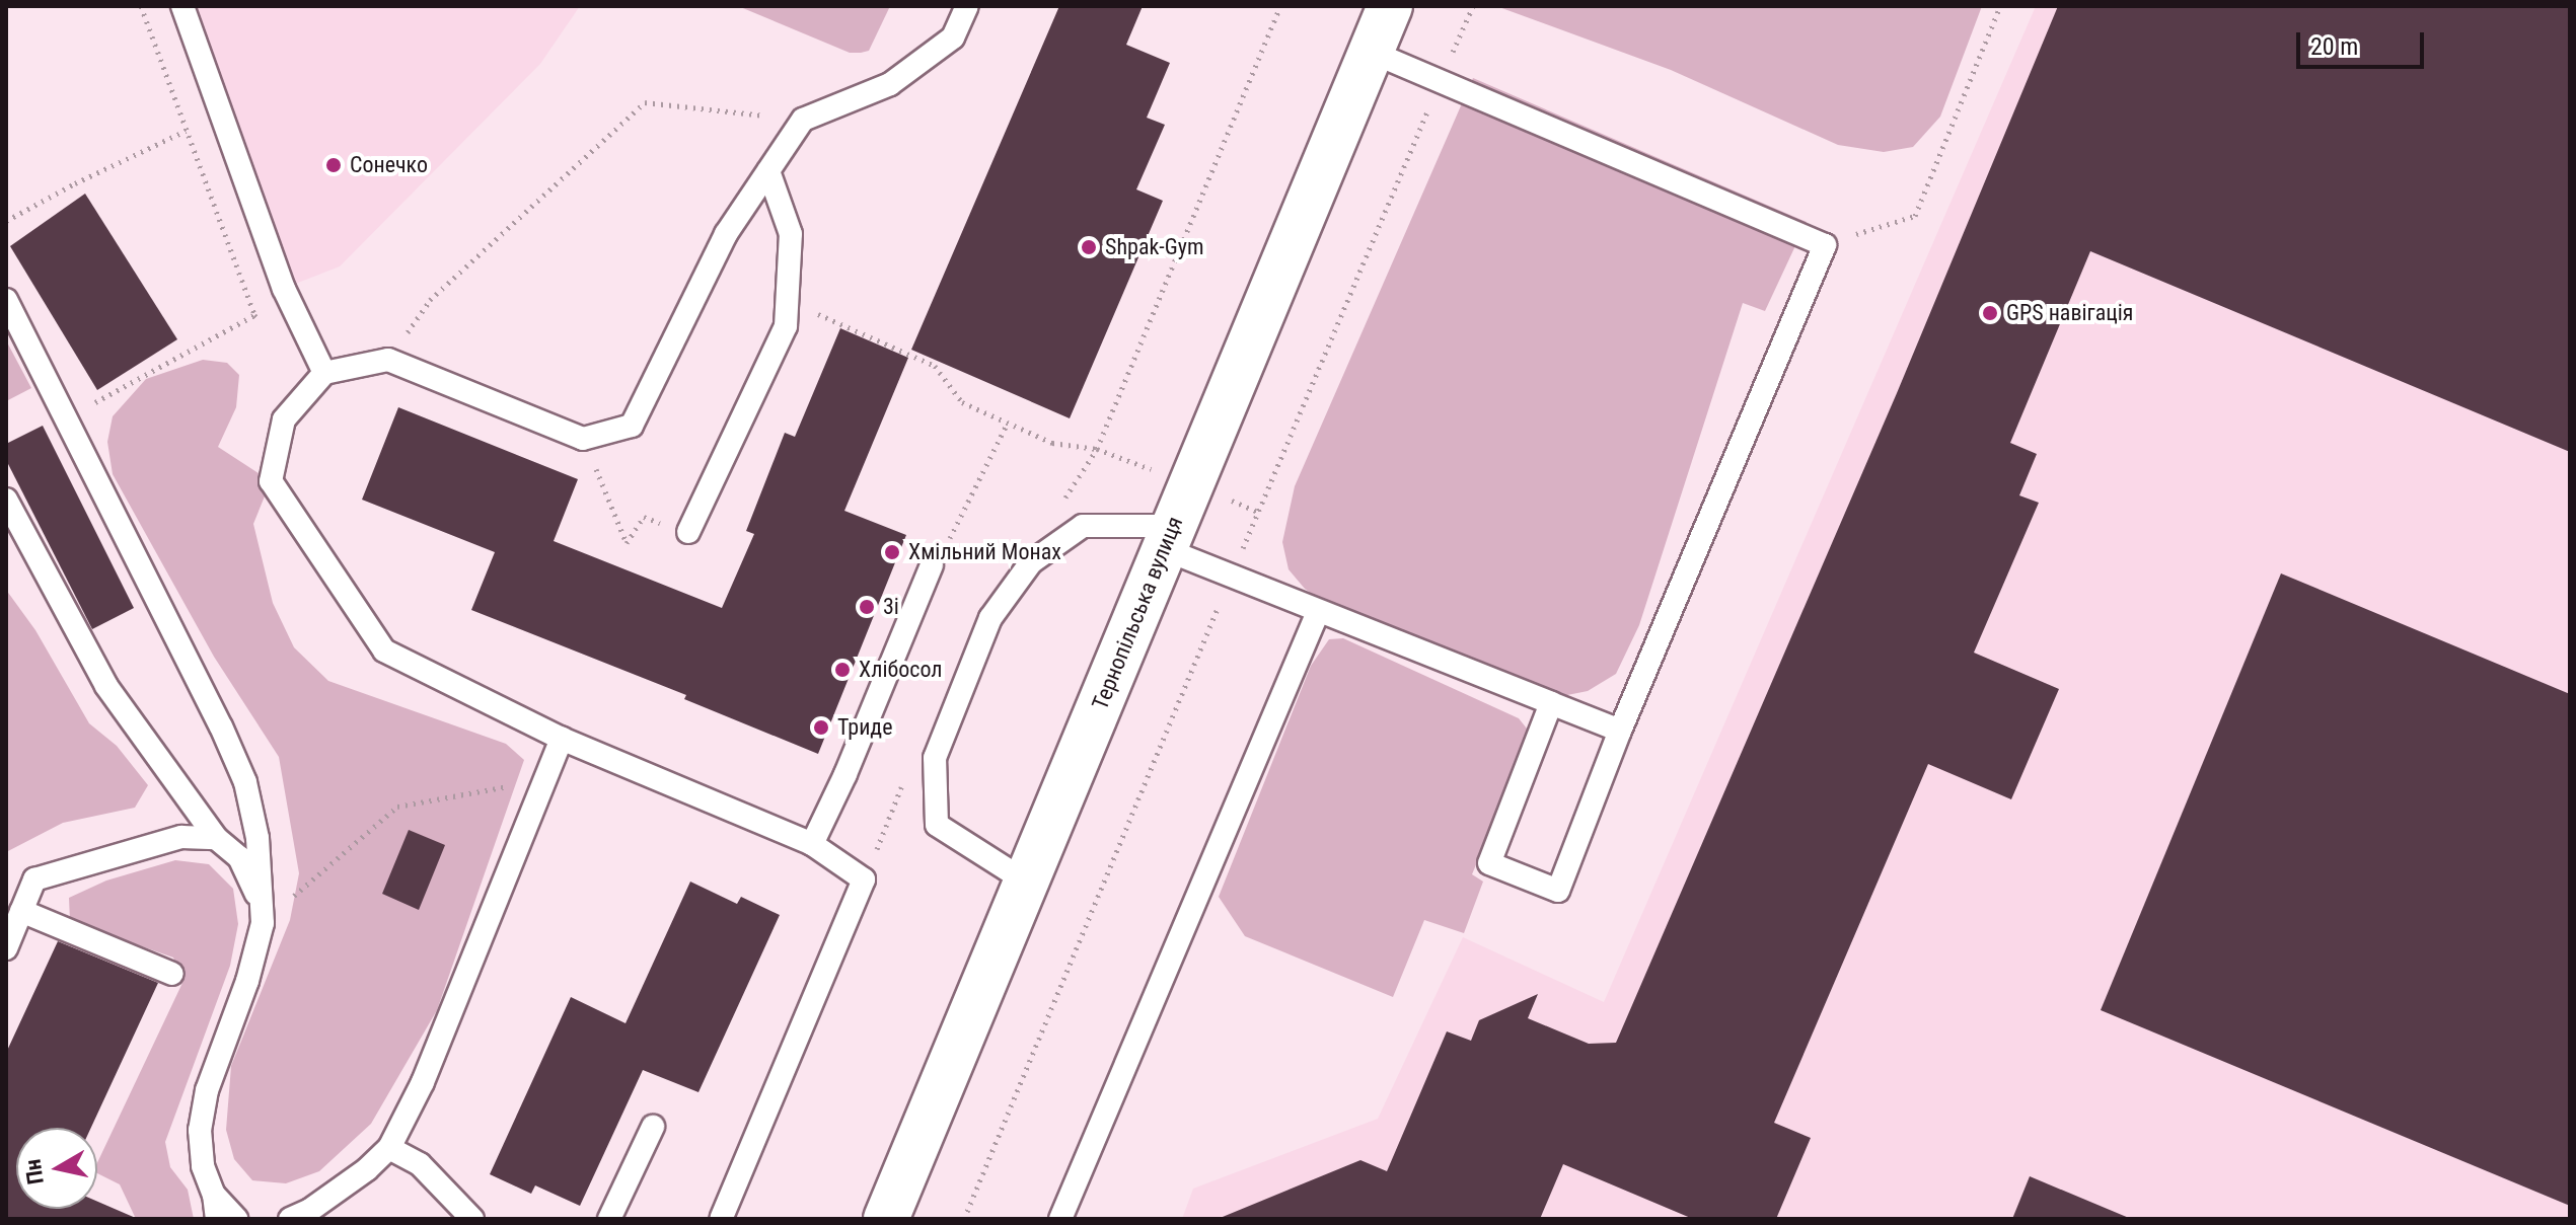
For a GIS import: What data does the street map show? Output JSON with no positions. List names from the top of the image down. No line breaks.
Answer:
{"streets":{"main road":["Тернопільська вулиця"]},"places":["Сонечко","Shpak-Gym","GPS навігація","Хмільний Монах","3і","Хлібосол","Триде"],"scale_bar":"20 m","north":"left"}
